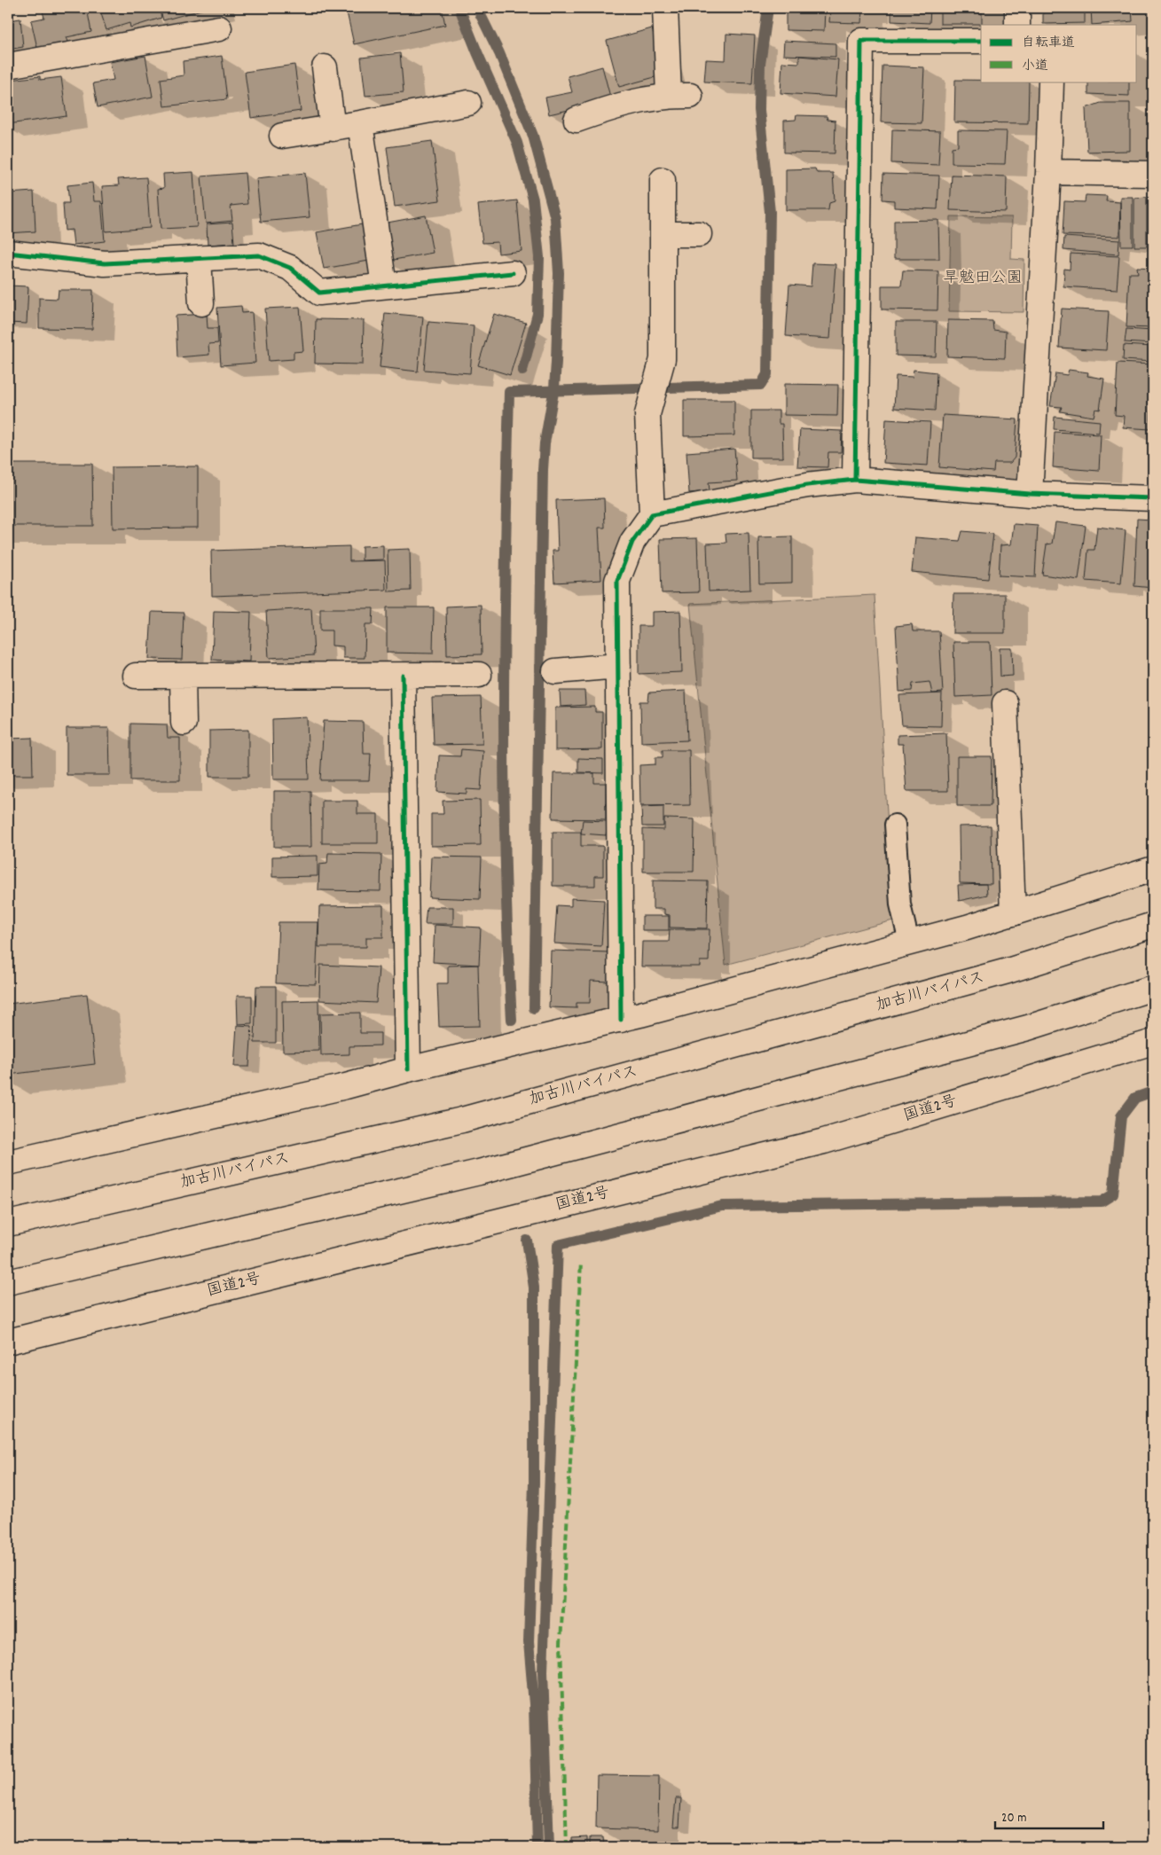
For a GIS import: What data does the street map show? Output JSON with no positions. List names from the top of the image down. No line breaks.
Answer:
{"streets":{"main road":["加古川バイパス","国道2号"]},"parks":["旱魃田公園"],"legend":["自転車道","小道"],"scale_bar":"20 m"}
